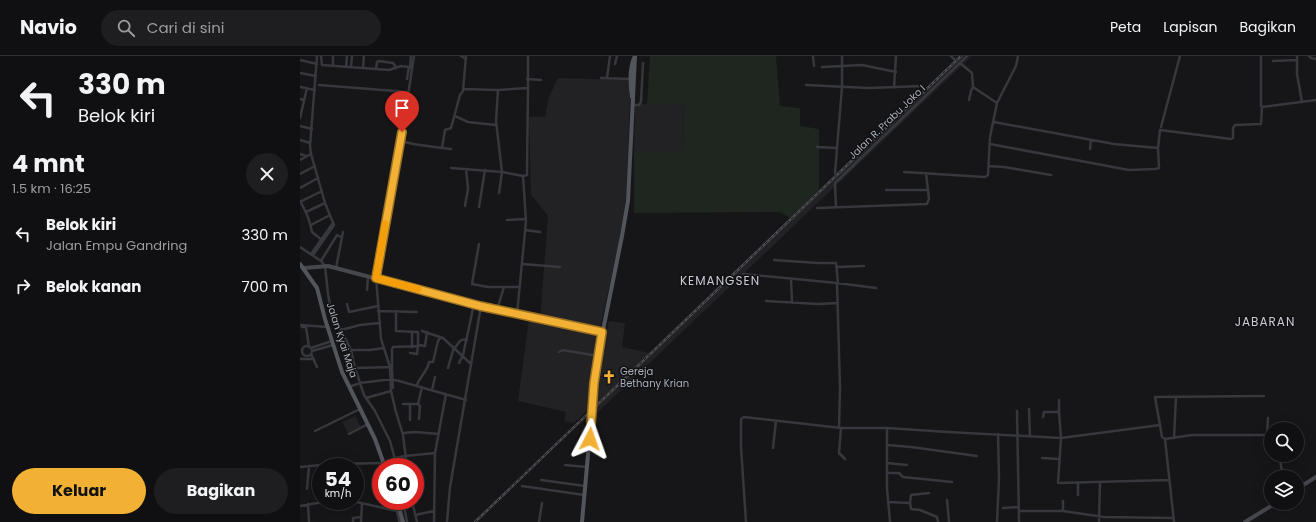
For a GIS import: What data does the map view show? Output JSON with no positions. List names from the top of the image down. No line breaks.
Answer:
{"streets":{"main road":["Jalan Kyai Maja"],"street":["Jalan R. Prabu Joko I"]},"districts":["KEMANGSEN","JABARAN"],"places":{"church":["Gereja Bethany Krian"]},"page":{"header":"Navio","search":"Cari di sini","nav":["Peta","Lapisan","Bagikan"],"turn":["330 m","Belok kiri"],"heading":["4 mnt","1.5 km · 16:25"],"list":[{"name":"Belok kiri","note":"Jalan Empu Gandring","value":"330 m"},{"name":"Belok kanan","value":"700 m"}],"speed":"54 km/h","limit":"60","buttons":["Keluar","Bagikan"]}}
